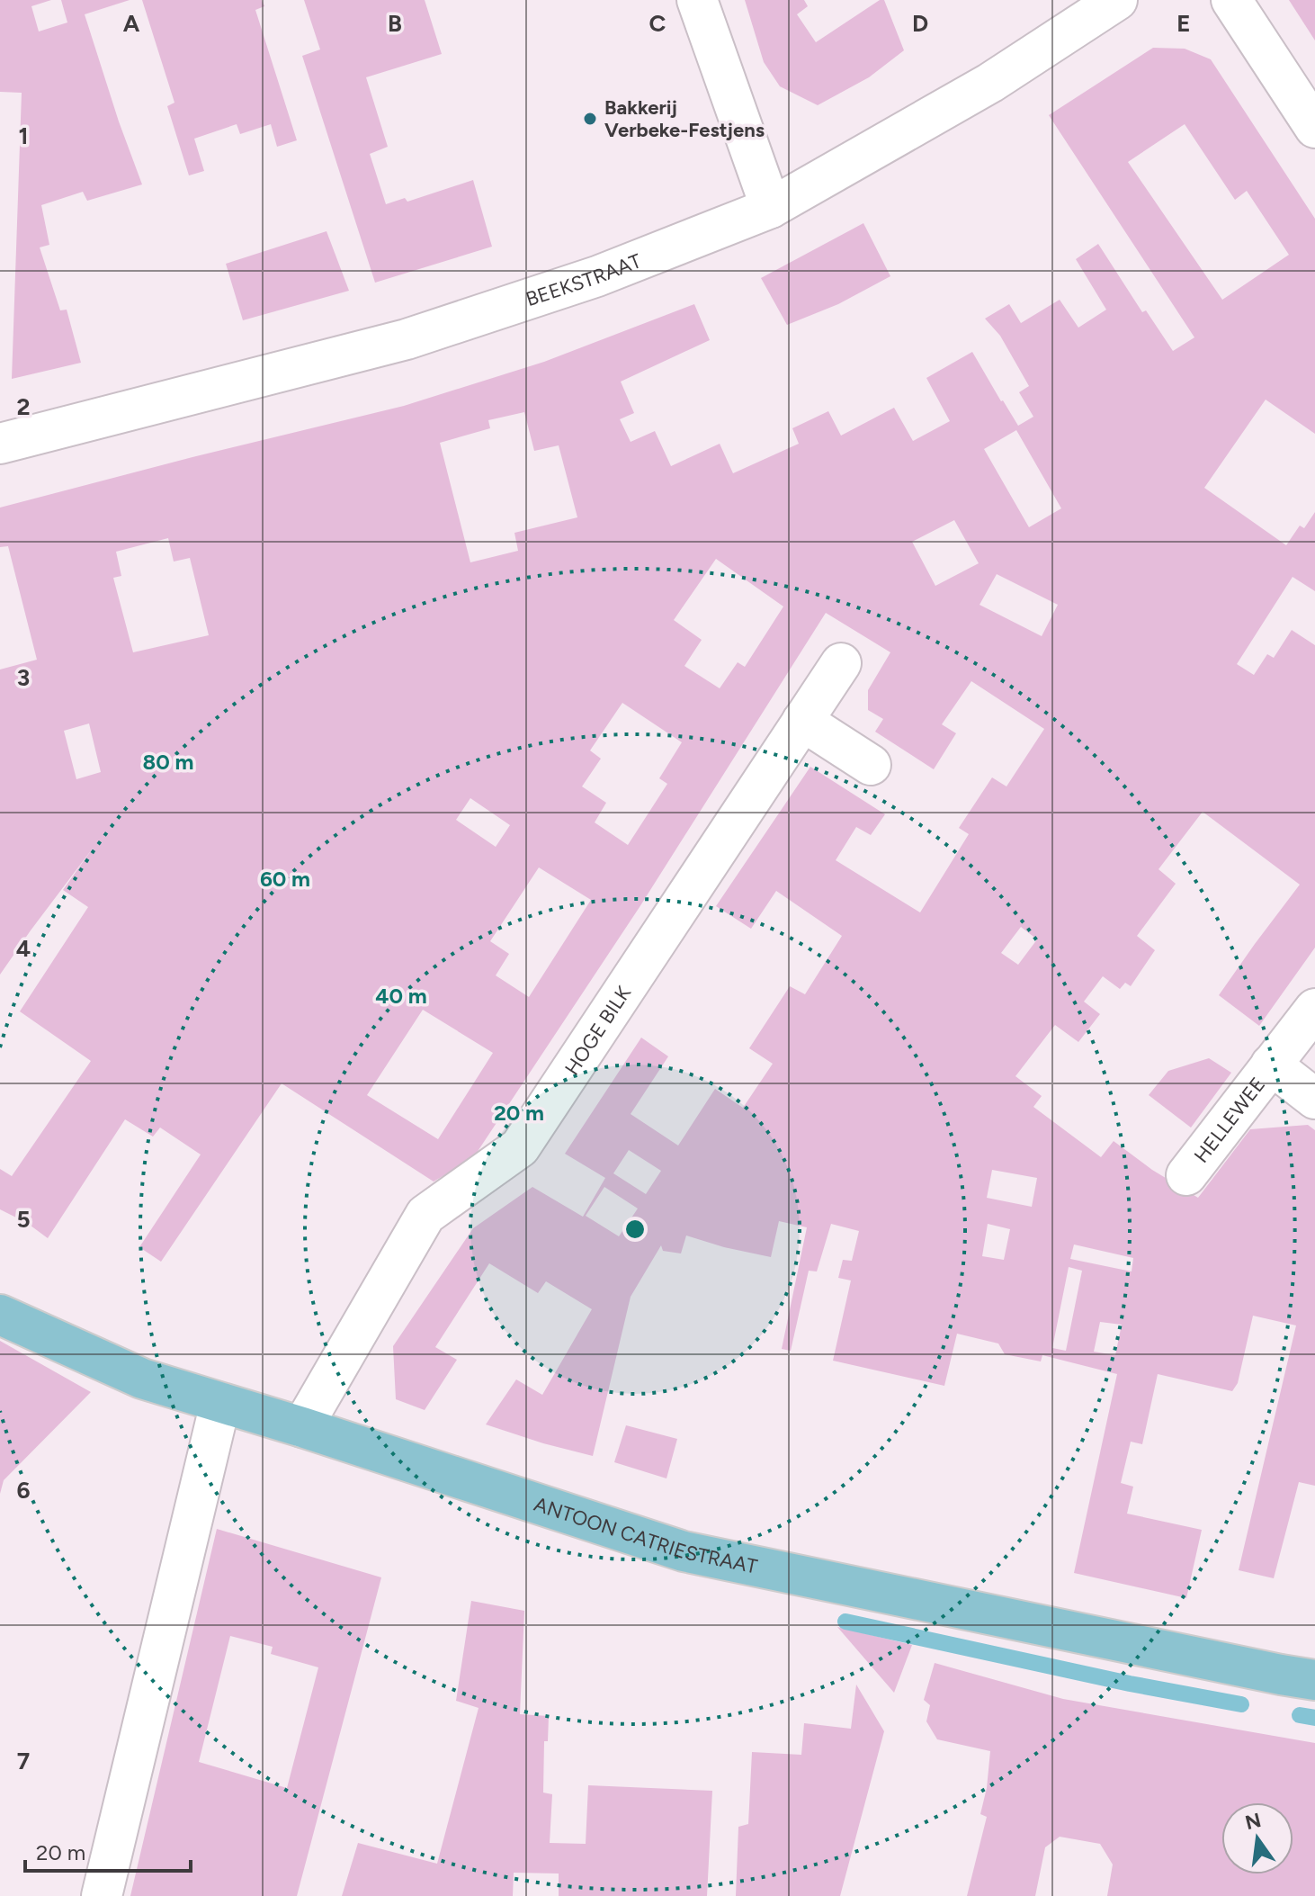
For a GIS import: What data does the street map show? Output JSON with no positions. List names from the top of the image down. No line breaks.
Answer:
{"streets":{"main road":["ANTOON CATRIESTRAAT"],"street":["BEEKSTRAAT","HOGE BILK","HELLEWEE"]},"crossings":[["HOGE BILK","ANTOON CATRIESTRAAT"]],"places":["Bakkerij Verbeke-Festjens"],"scale_bar":"20 m","north":"top","grid":{"columns":["A","B","C","D","E"],"rows":["1","2","3","4","5","6","7"]},"rings":["80 m","60 m","40 m","20 m"]}
